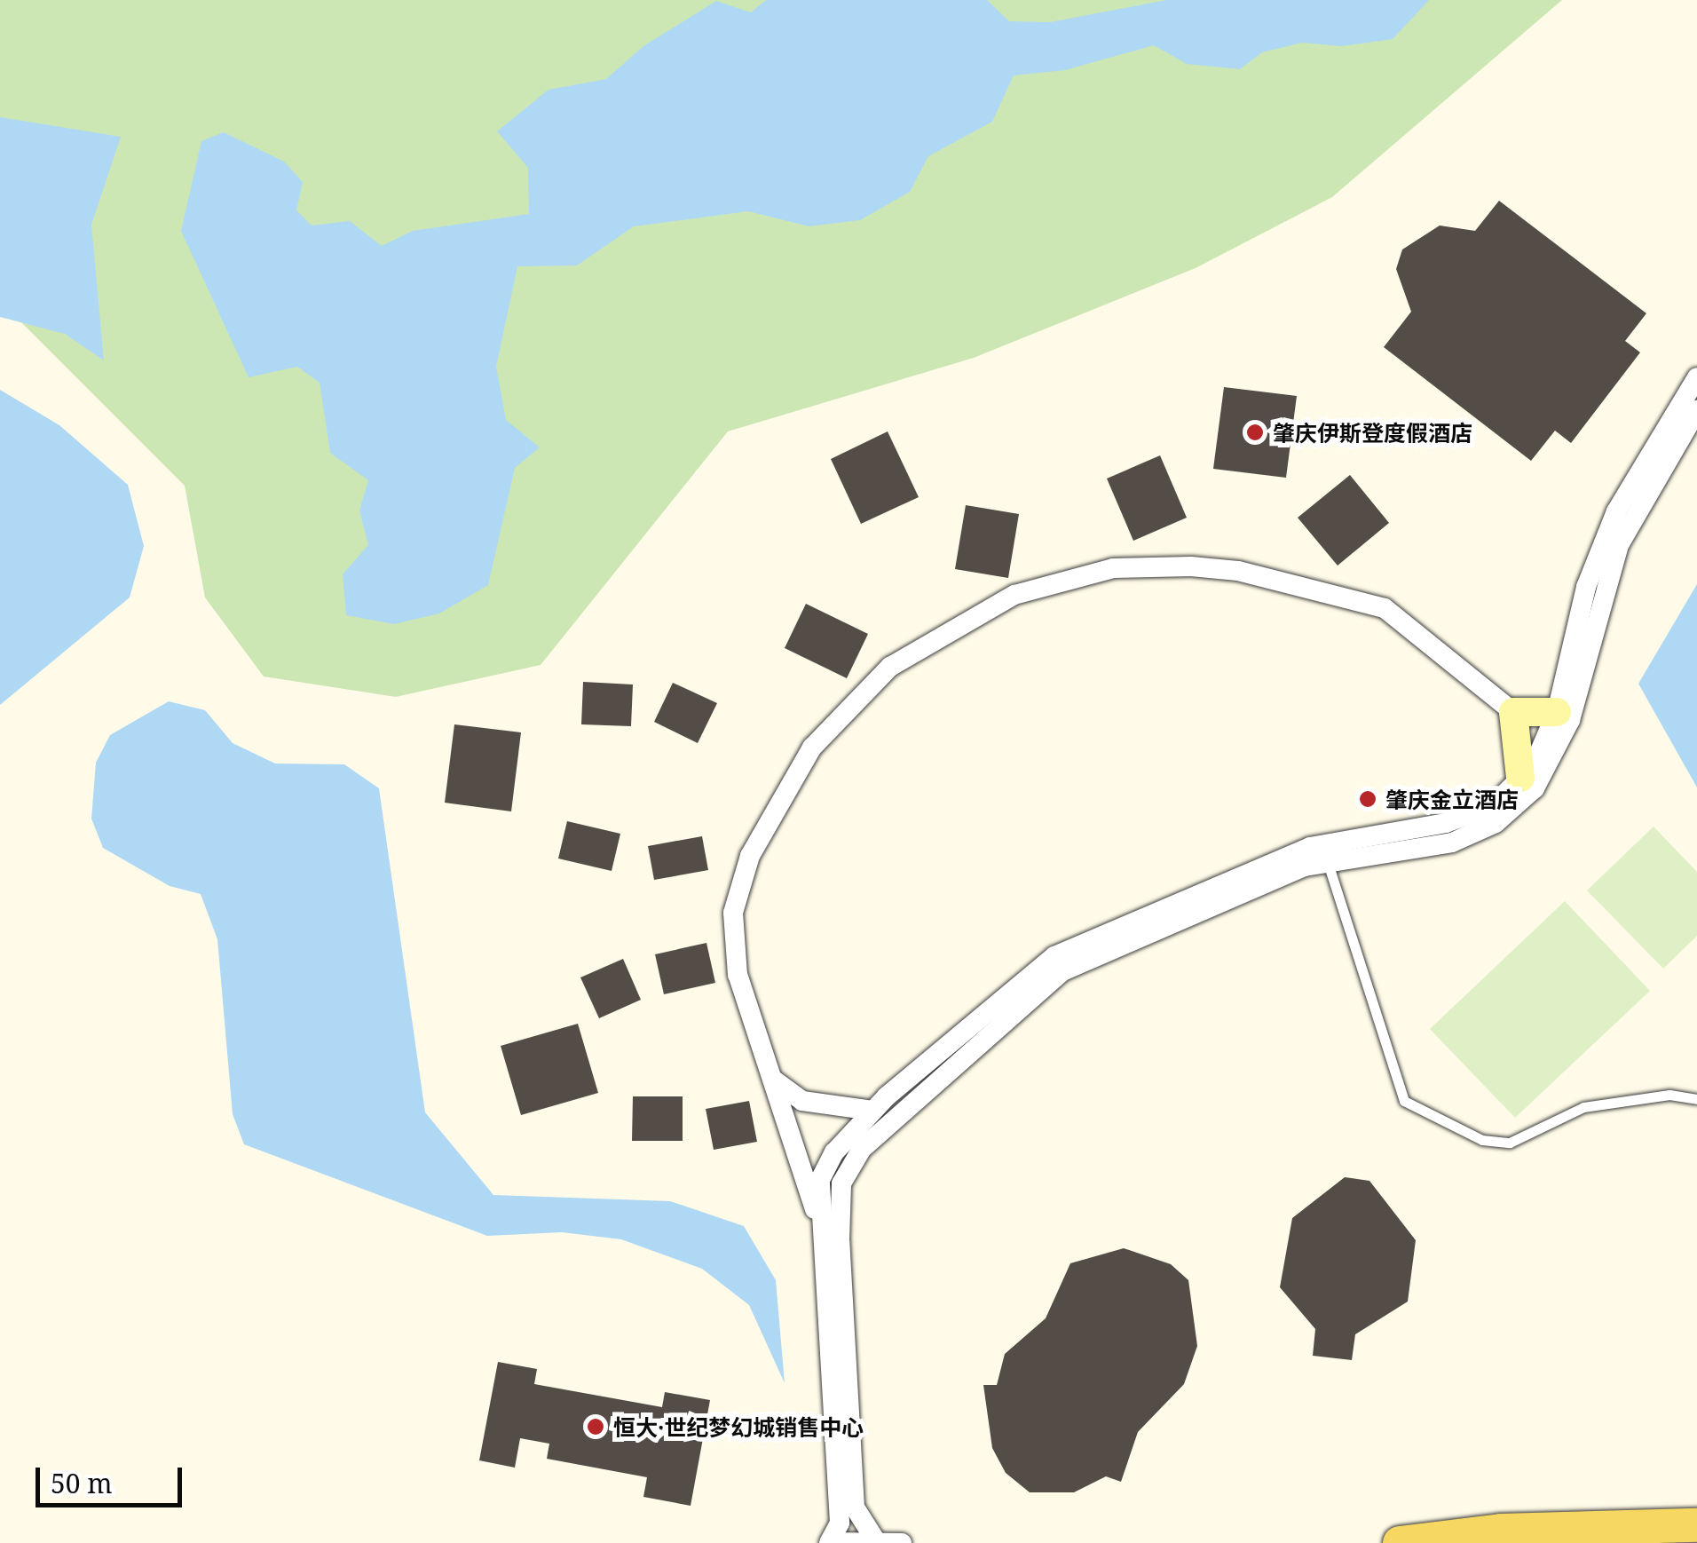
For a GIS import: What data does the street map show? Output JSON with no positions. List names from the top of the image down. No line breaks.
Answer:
{"places":["肇庆伊斯登度假酒店","肇庆金立酒店","恒大·世纪梦幻城销售中心"],"scale_bar":"50 m"}
